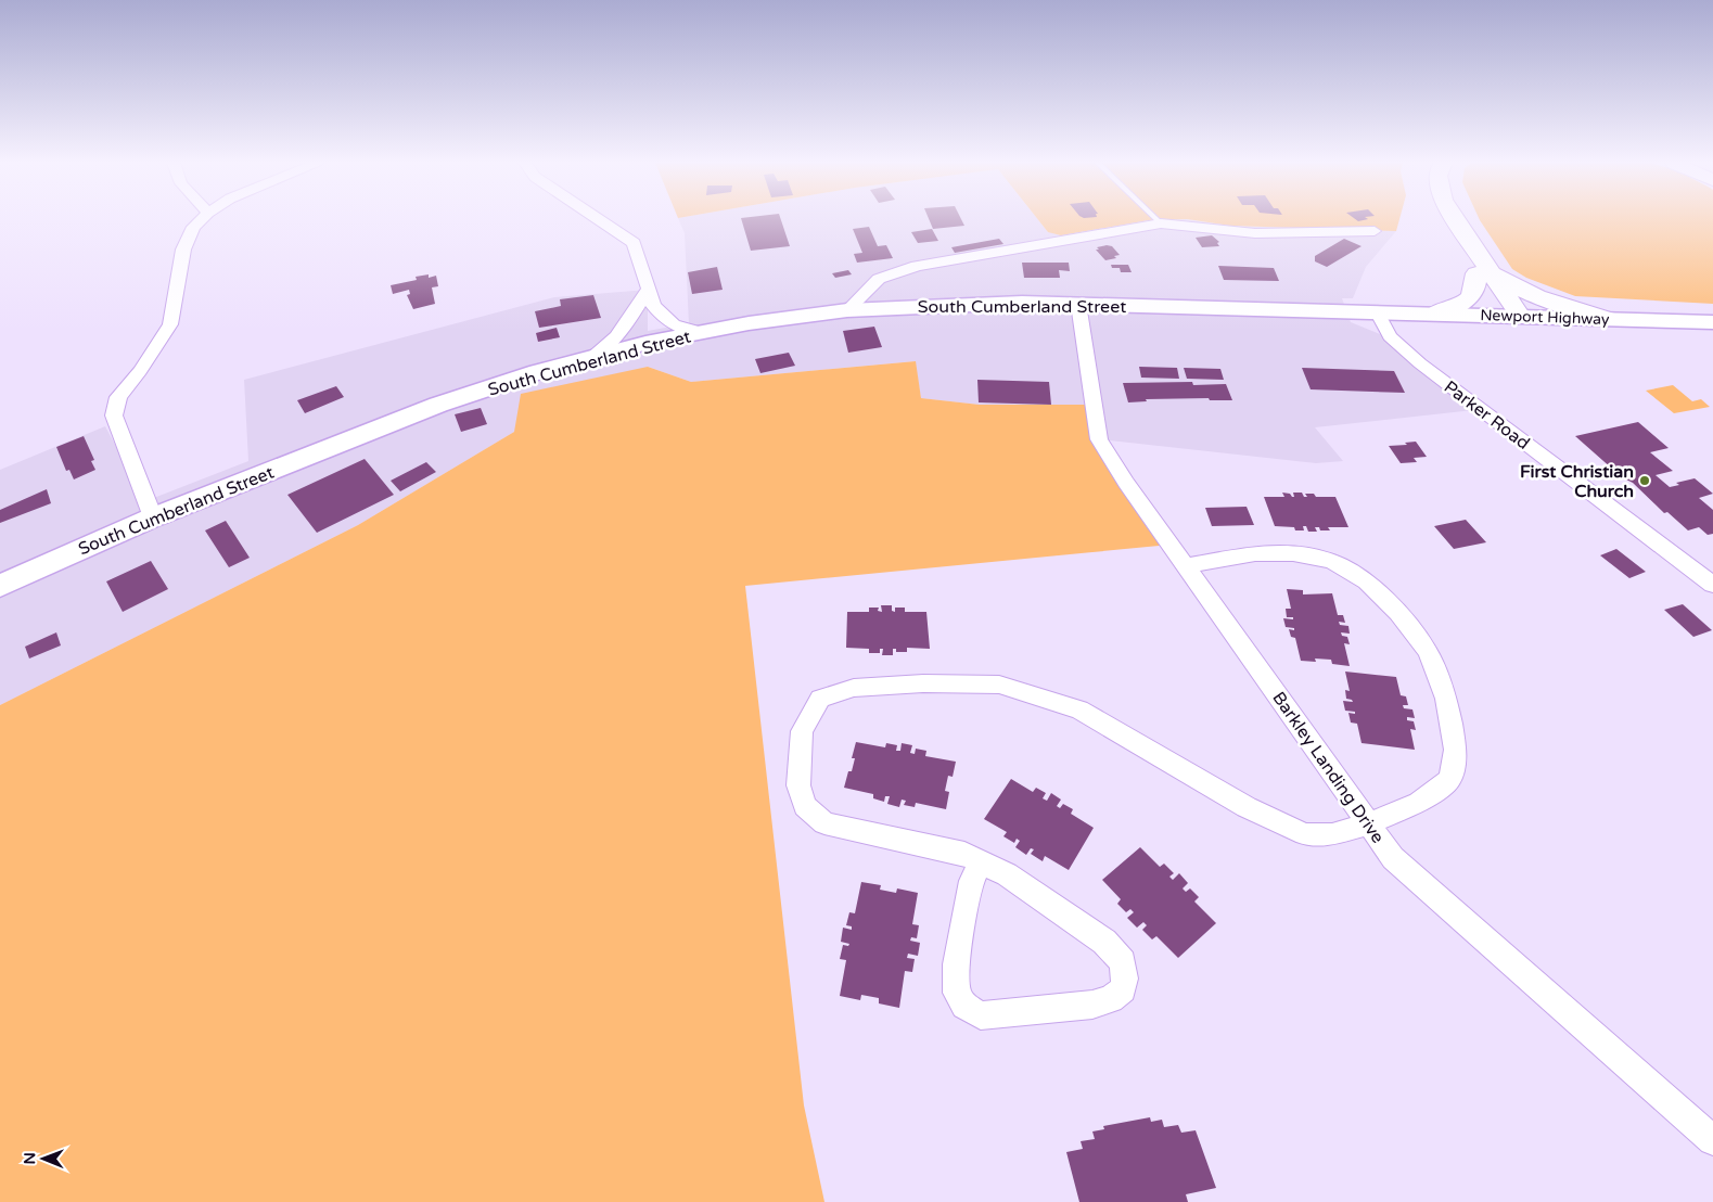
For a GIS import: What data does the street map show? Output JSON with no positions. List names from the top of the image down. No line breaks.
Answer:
{"streets":{"main road":["South Cumberland Street","Newport Highway"],"street":["Parker Road","Barkley Landing Drive"]},"crossings":[["South Cumberland Street","Newport Highway"],["South Cumberland Street","Parker Road"],["South Cumberland Street","Barkley Landing Drive"],["Newport Highway","Parker Road"]],"places":["First Christian Church"],"north":"left"}
